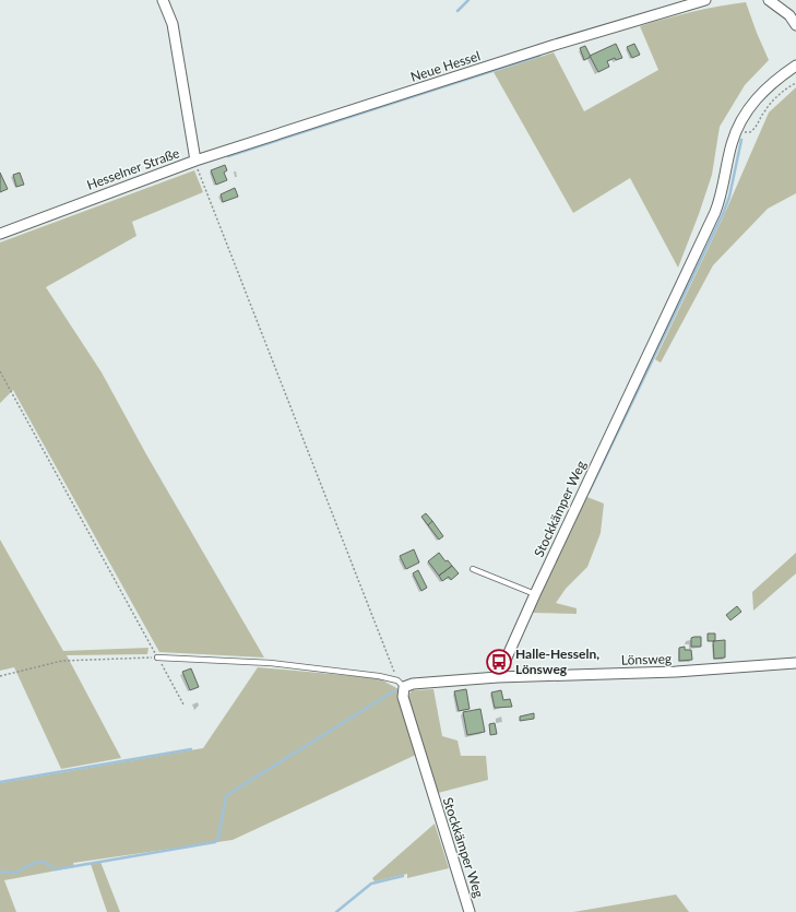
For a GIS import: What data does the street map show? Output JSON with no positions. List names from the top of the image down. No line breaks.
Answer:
{"streets":{"street":["Neue Hessel","Hesselner Straße","Stockkämper Weg","Lönsweg"]},"crossings":[["Neue Hessel","Hesselner Straße"],["Stockkämper Weg","Lönsweg"]],"places":{"bus stop":["Halle-Hesseln, Lönsweg"]}}
